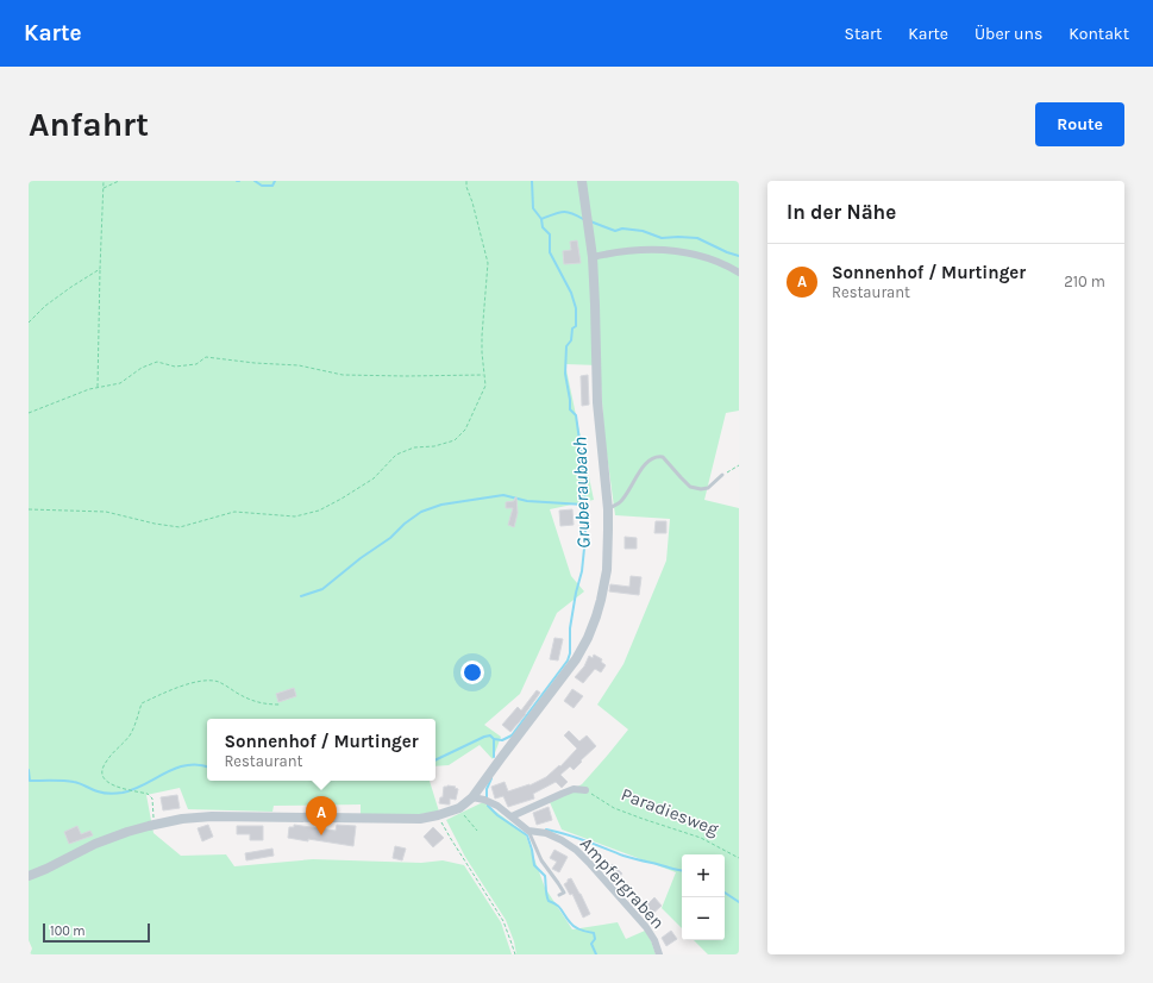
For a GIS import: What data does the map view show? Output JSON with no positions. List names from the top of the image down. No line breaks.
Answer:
{"streets":{"street":["Ampfergraben"],"path":["Paradiesweg"]},"water":["Gruberaubach"],"scale_bar":"100 m","page":{"header":"Karte","nav":["Start","Karte","Über uns","Kontakt"],"buttons":"Route","title":"Anfahrt","heading":"In der Nähe","list":[{"mark":"A","name":"Sonnenhof / Murtinger","note":"Restaurant","value":"210 m"}],"popup":["Sonnenhof / Murtinger","Restaurant"],"pins":"A","map_buttons":["+","−"],"scale":"100 m"}}
